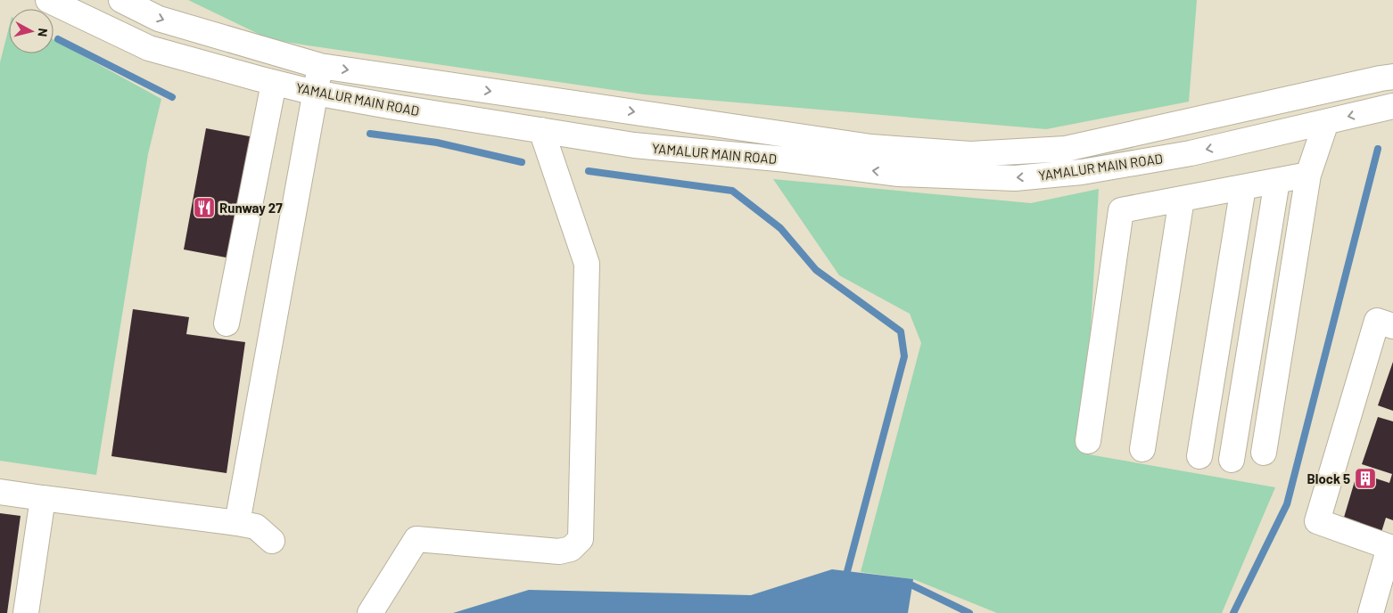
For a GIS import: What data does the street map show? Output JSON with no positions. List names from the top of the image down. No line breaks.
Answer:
{"streets":{"street":["YAMALUR MAIN ROAD"]},"places":{"restaurant":["Runway 27"],"building":["Block 5"]},"north":"right"}
